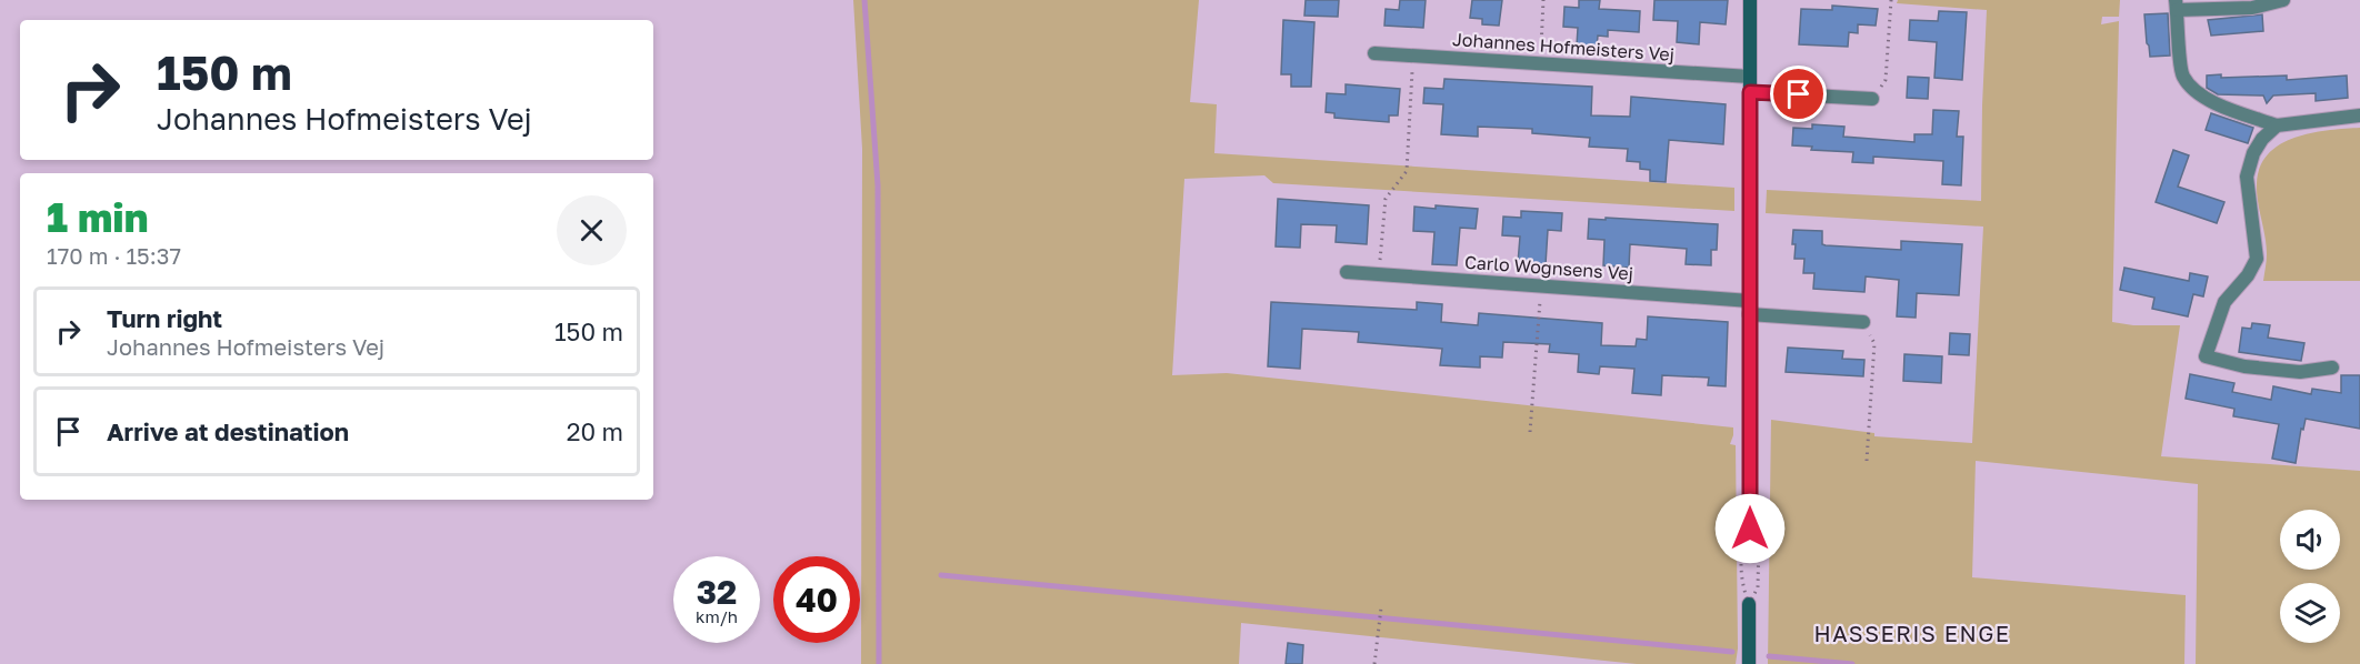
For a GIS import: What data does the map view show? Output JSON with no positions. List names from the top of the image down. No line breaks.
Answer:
{"streets":{"street":["Johannes Hofmeisters Vej","Carlo Wognsens Vej"]},"districts":["HASSERIS ENGE"],"page":{"turn":["150 m","Johannes Hofmeisters Vej"],"heading":["1 min","170 m · 15:37"],"list":[{"name":"Turn right","note":"Johannes Hofmeisters Vej","value":"150 m"},{"name":"Arrive at destination","value":"20 m"}],"speed":"32 km/h","limit":"40"}}
